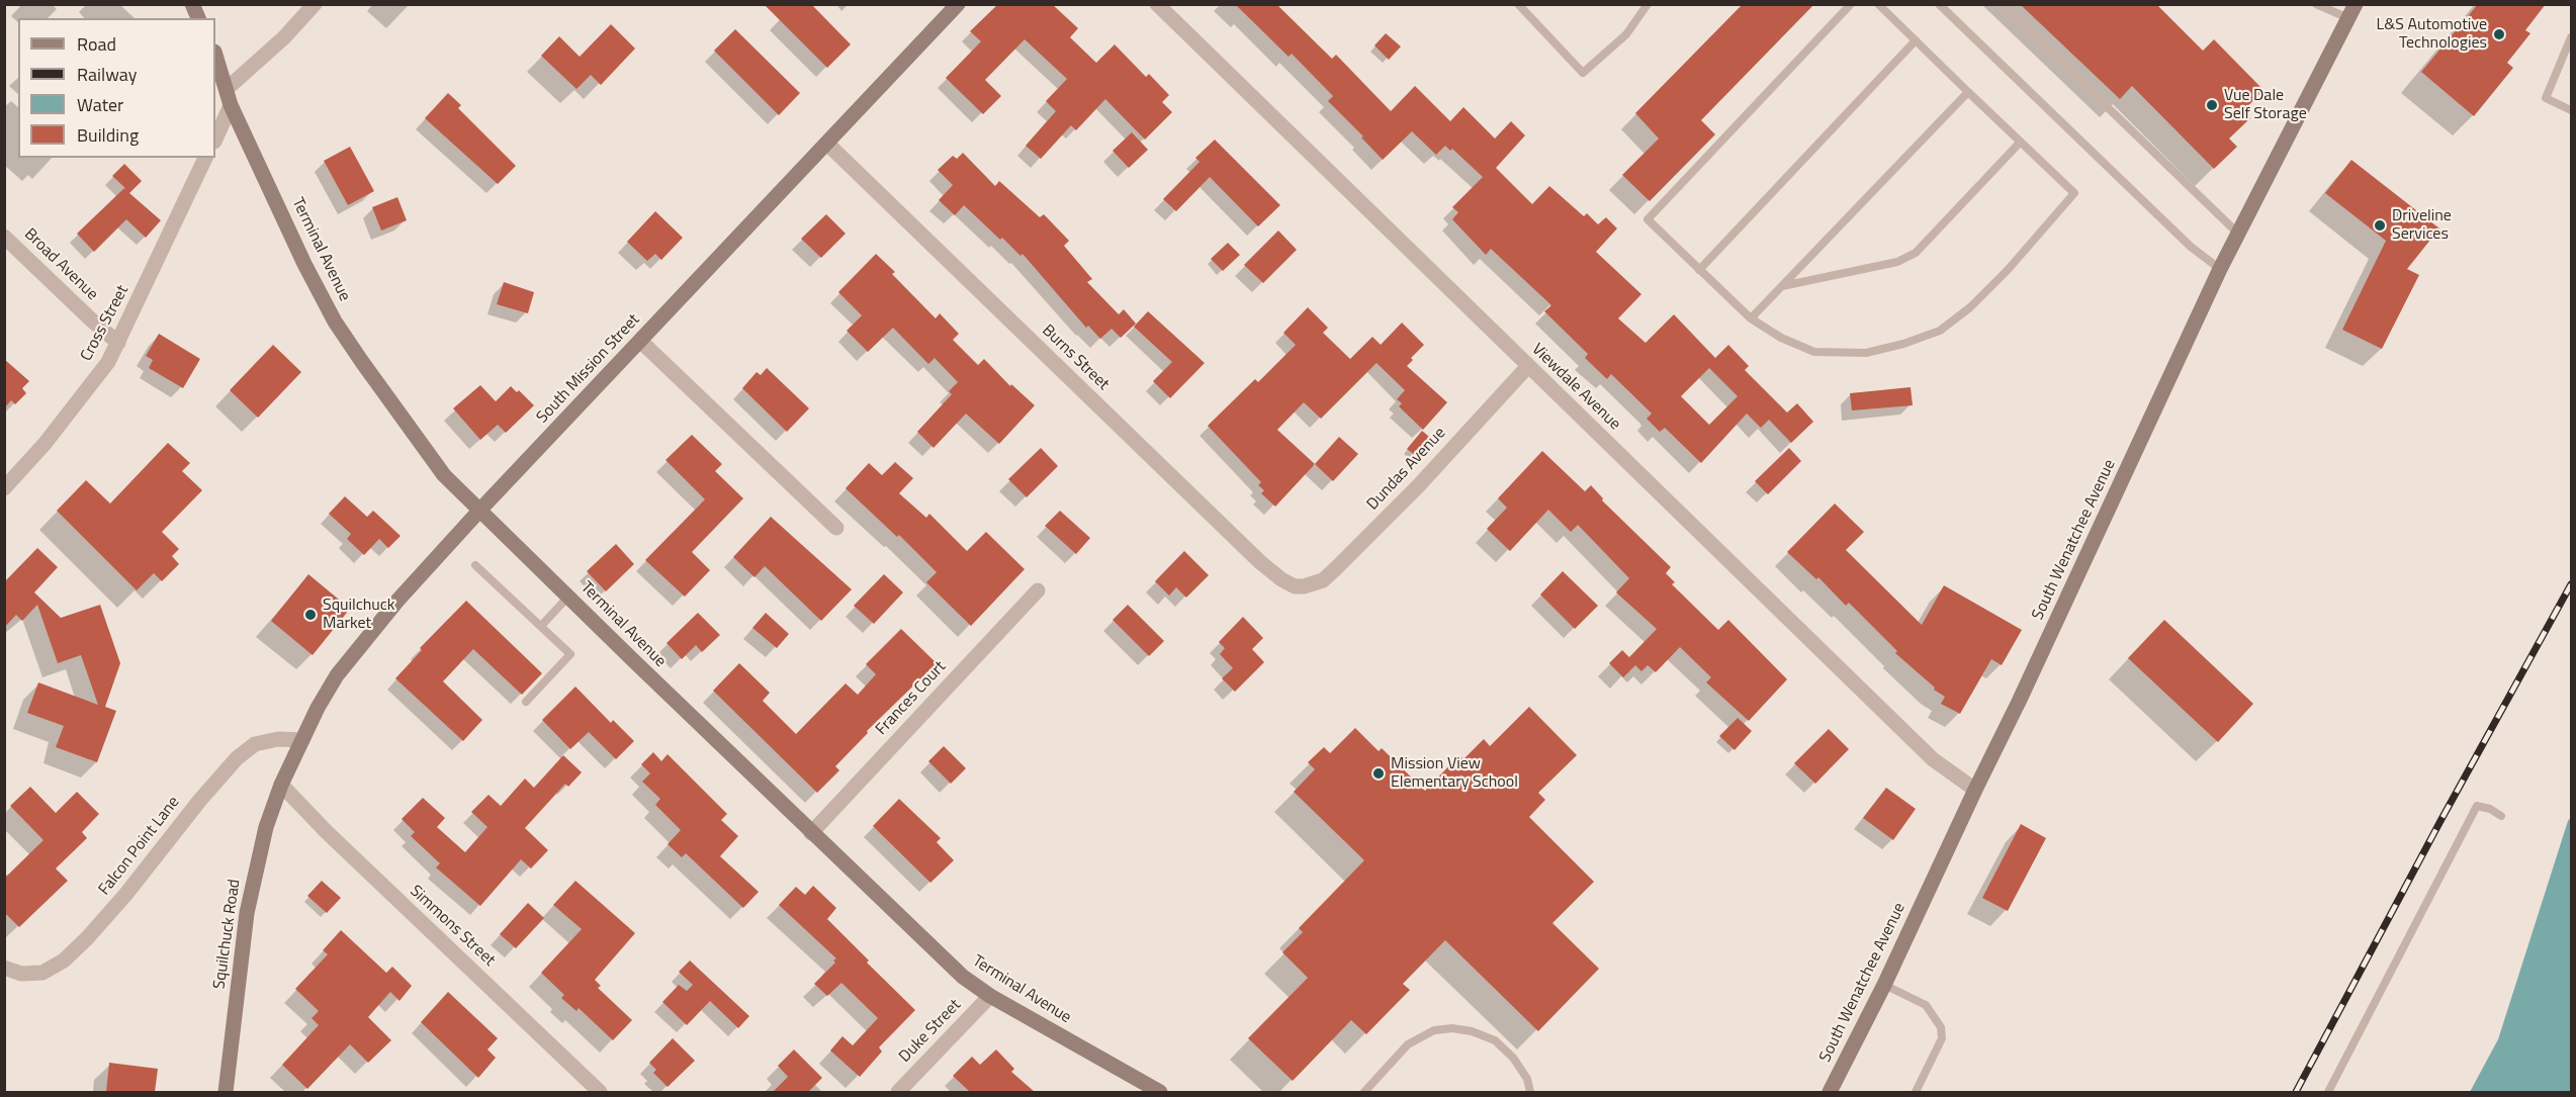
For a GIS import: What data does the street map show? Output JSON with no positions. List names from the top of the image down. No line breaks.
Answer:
{"streets":{"main road":["Terminal Avenue","South Mission Street","South Wenatchee Avenue","Squilchuck Road"],"street":["Broad Avenue","Cross Street","Burns Street","Viewdale Avenue","Dundas Avenue","Frances Court","Falcon Point Lane","Simmons Street","Duke Street"]},"crossings":[["Terminal Avenue","South Mission Street"],["Terminal Avenue","Frances Court"],["Terminal Avenue","Duke Street"],["Broad Avenue","Cross Street"],["Burns Street","South Mission Street"],["Burns Street","Dundas Avenue"],["South Mission Street","Falcon Point Lane"],["South Mission Street","Simmons Street"],["South Mission Street","Squilchuck Road"],["Viewdale Avenue","Dundas Avenue"],["Viewdale Avenue","South Wenatchee Avenue"],["Simmons Street","Squilchuck Road"]],"places":["L&S Automotive Technologies","Vue Dale Self Storage","Driveline Services","Squilchuck Market","Mission View Elementary School"],"legend":["Road","Railway","Water","Building"]}
